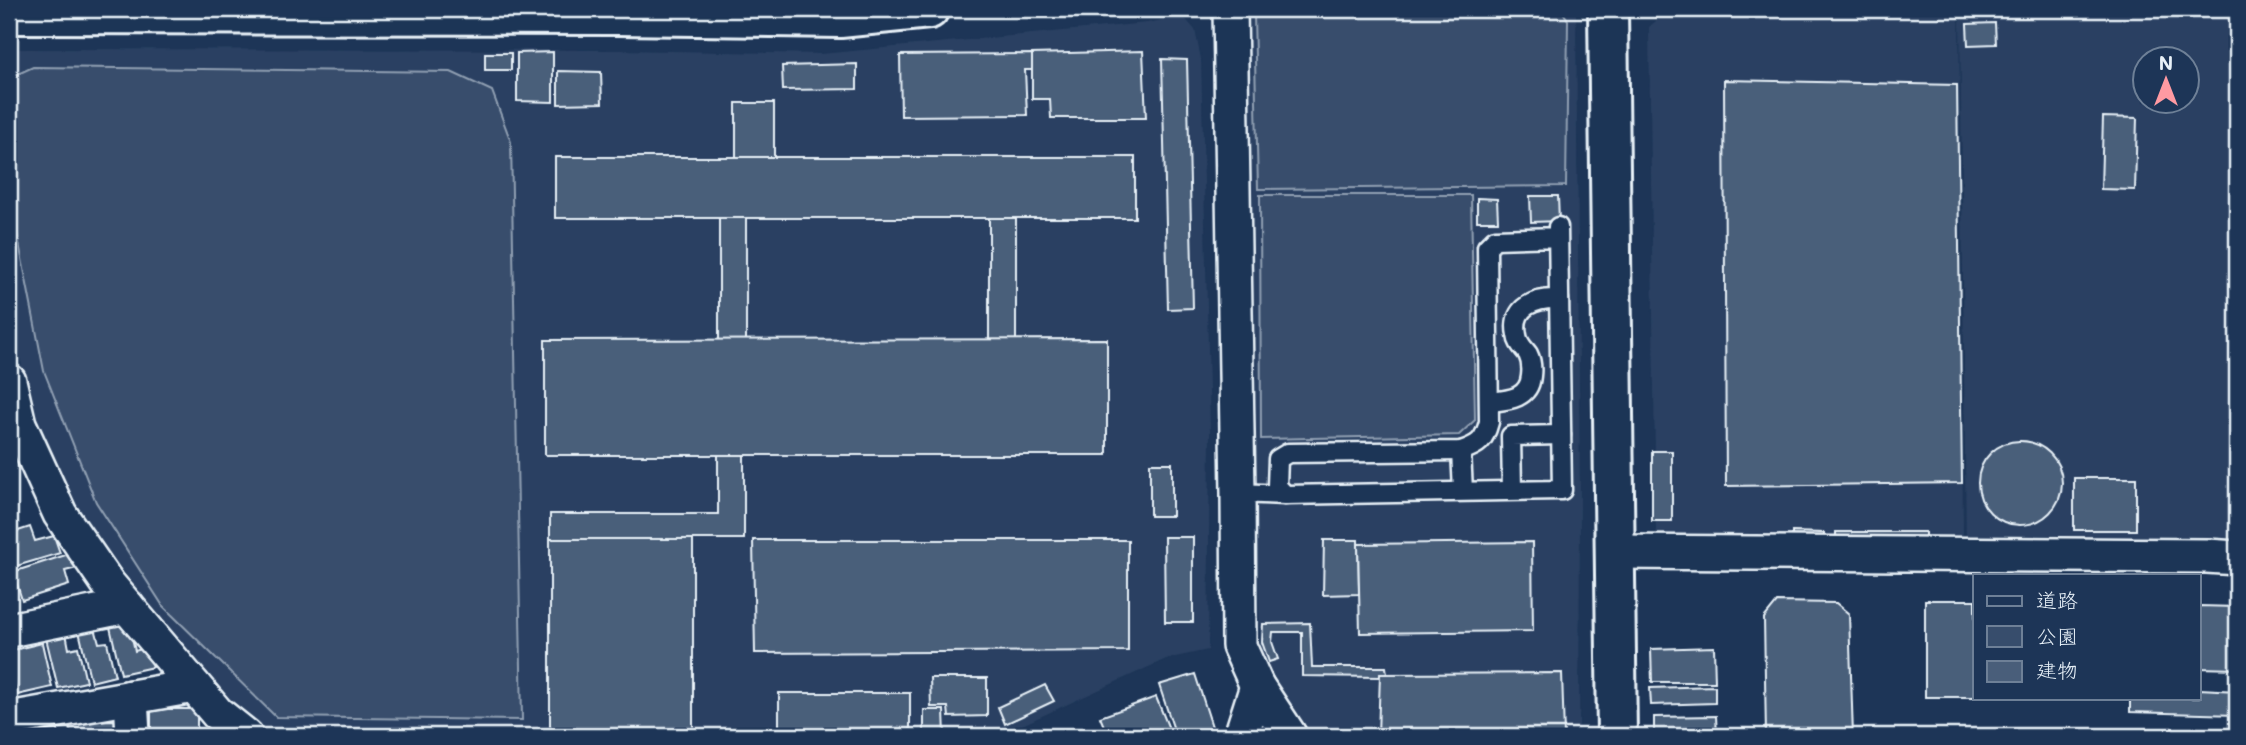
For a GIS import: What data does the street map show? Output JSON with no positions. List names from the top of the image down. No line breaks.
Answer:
{"legend":["道路","公園","建物"],"north":"top"}
